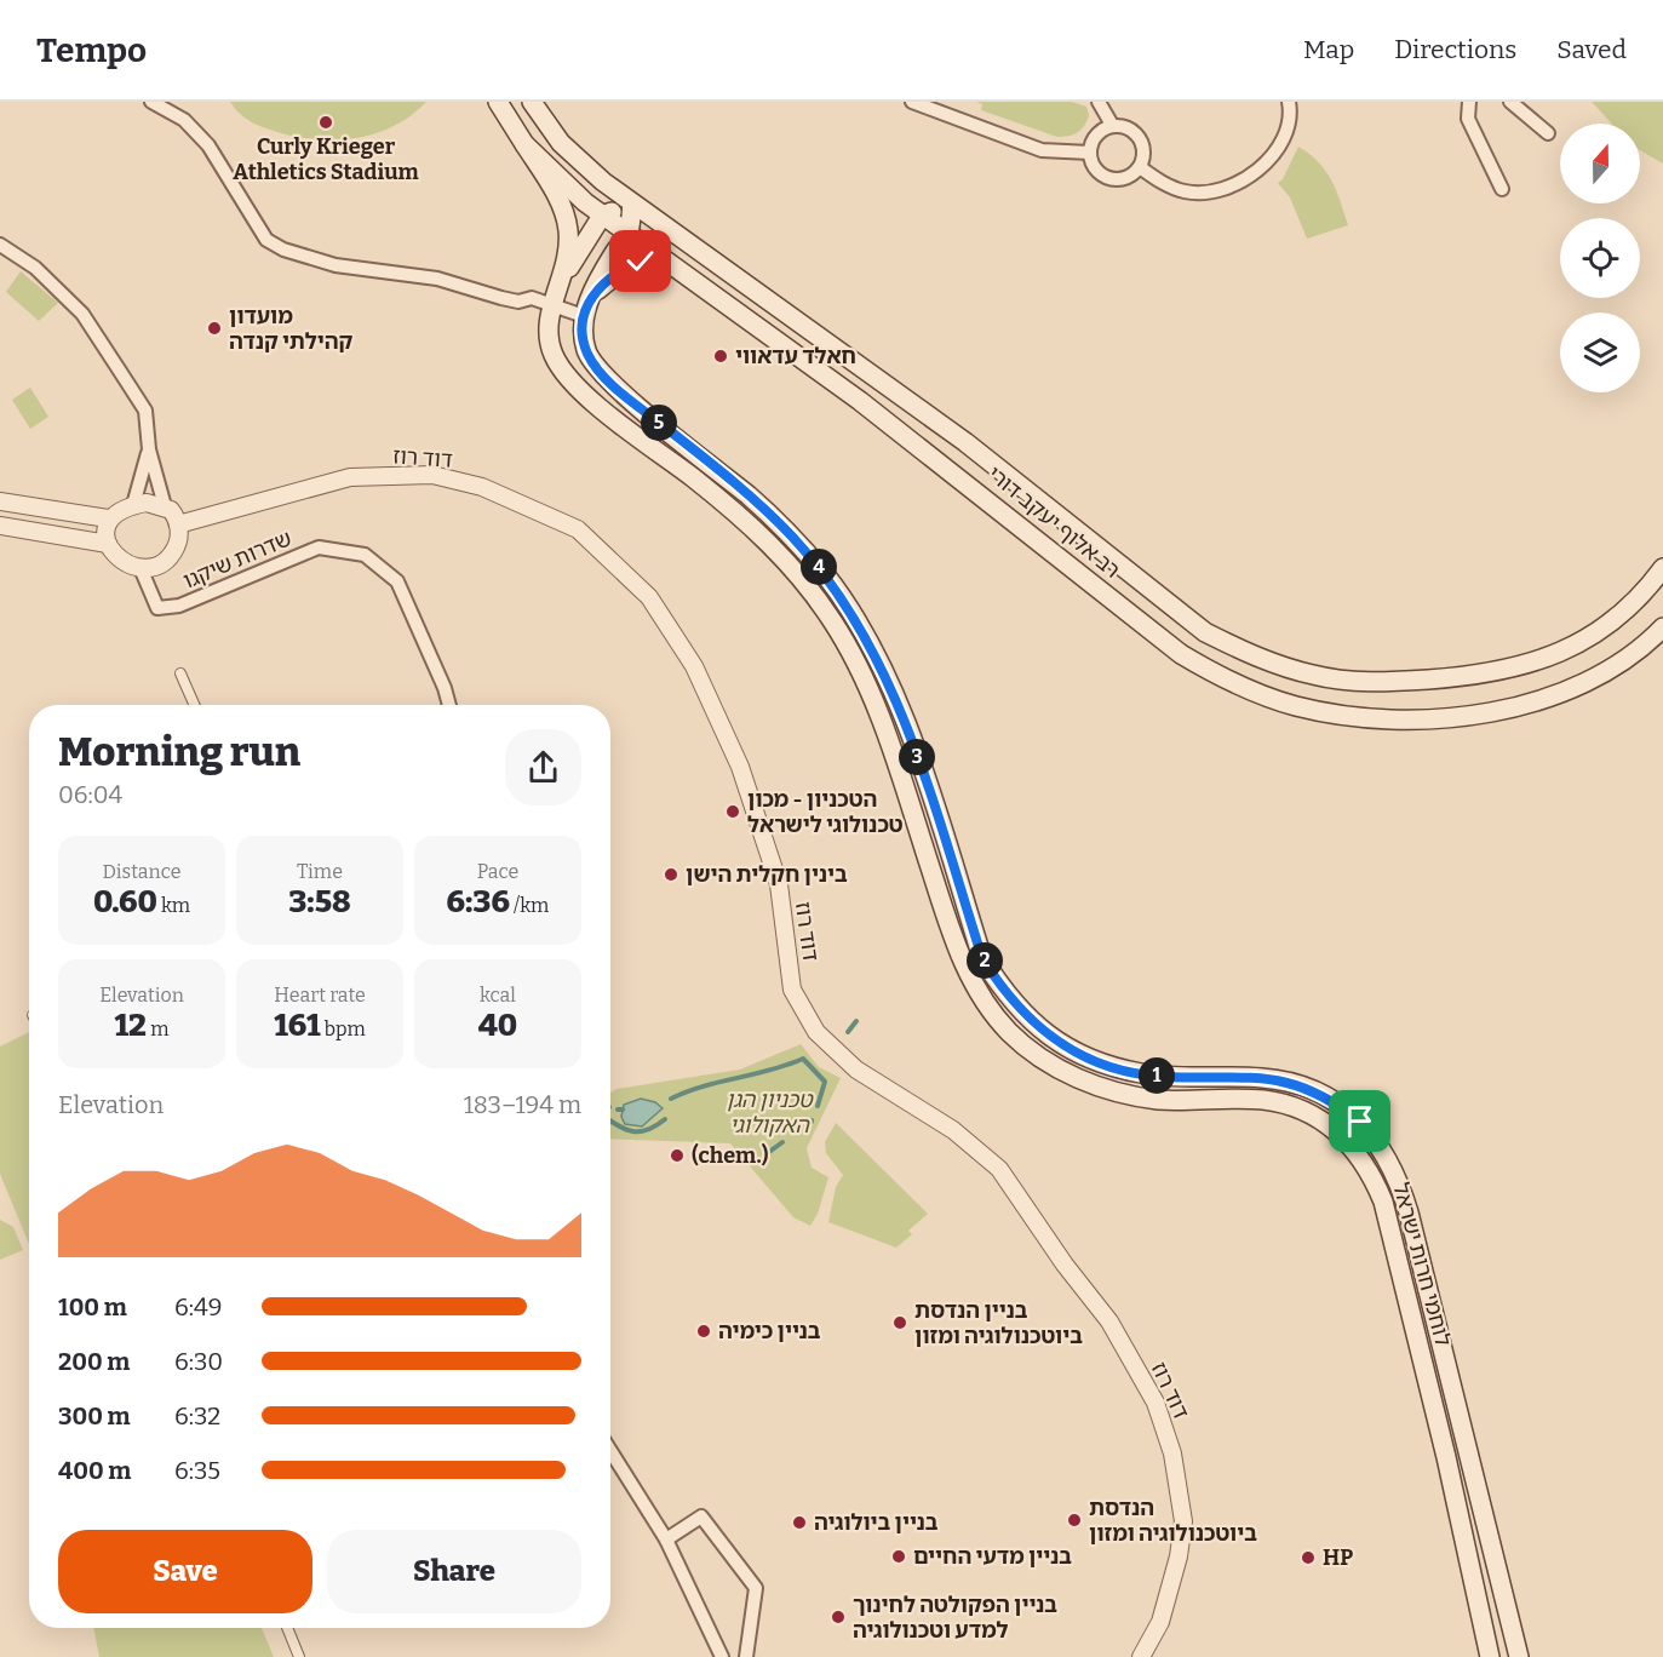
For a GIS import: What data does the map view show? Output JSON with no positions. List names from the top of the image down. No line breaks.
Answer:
{"streets":{"main road":["רב אלוף יעקב דורי","לוחמי חרות ישראל"],"street":["דוד רוז","שדרות שיקגו"]},"crossings":[["דוד רוז","שדרות שיקגו"],["רב אלוף יעקב דורי","לוחמי חרות ישראל"]],"parks":["טכניון הגן האקולוגי"],"places":["Curly Krieger Athletics Stadium","מועדון קהילתי קנדה","חאלד עדאווי","הטכניון - מכון טכנולוגי לישראל","בינין חקלית הישן","(chem.)","בניין הנדסת ביוטכנולוגיה ומזון","בניין כימיה","הנדסת ביוטכנולוגיה ומזון","בניין ביולוגיה","בניין מדעי החיים","HP","בניין הפקולטה לחינוך למדע וטכנולוגיה"],"north":"top","page":{"header":"Tempo","nav":["Map","Directions","Saved"],"pins":["5","4","3","2","1"],"heading":["Morning run","06:04"],"stats":[["Distance","0.60 km"],["Time","3:58"],["Pace","6:36 /km"],["Elevation","12 m"],["Heart rate","161 bpm"],["kcal","40"]],"chart":["Elevation","183–194 m"],"list":[{"name":"100 m","note":"6:49"},{"name":"200 m","note":"6:30"},{"name":"300 m","note":"6:32"},{"name":"400 m","note":"6:35"}],"buttons":["Save","Share"]}}
